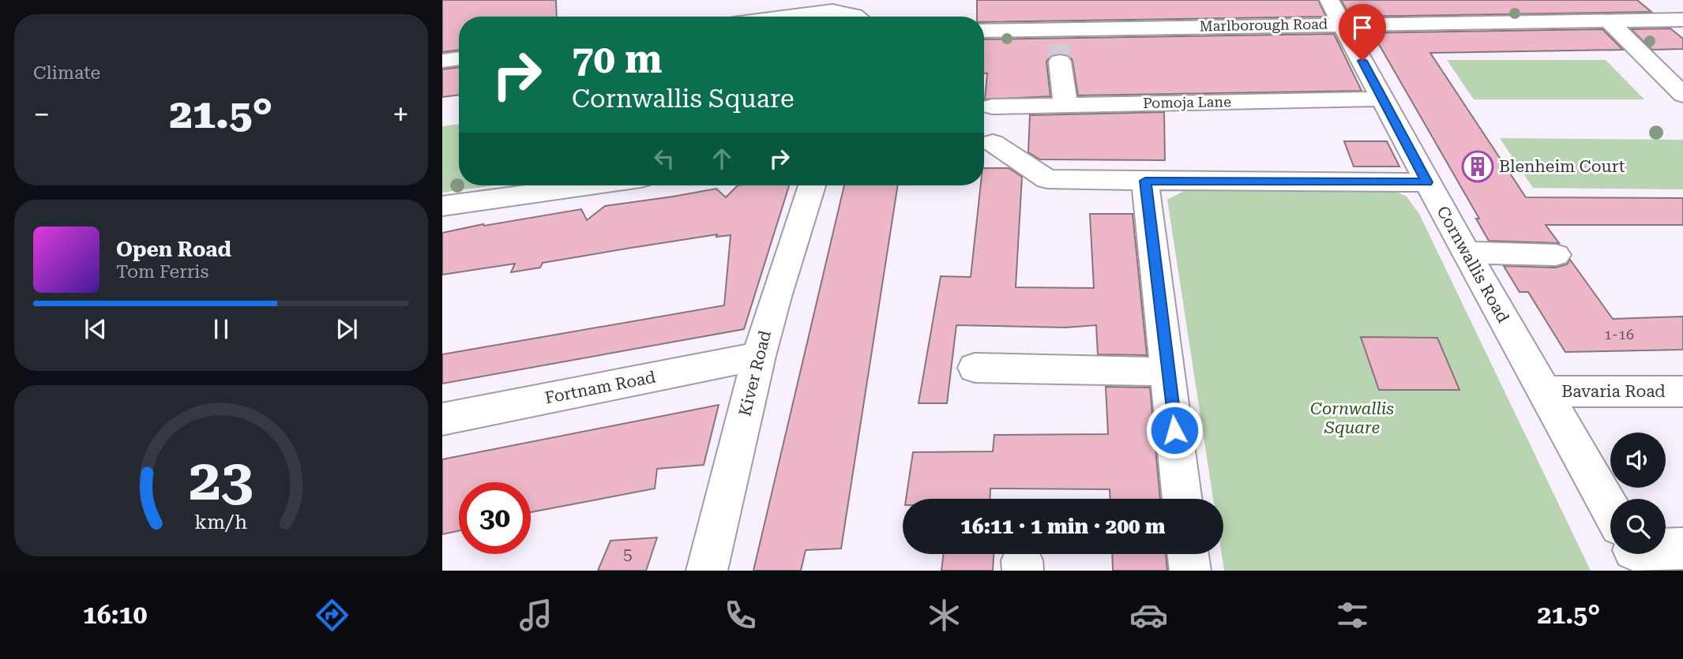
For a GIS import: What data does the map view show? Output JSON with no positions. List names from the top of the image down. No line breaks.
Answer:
{"streets":{"street":["Marlborough Road","Pomoja Lane","Cornwallis Road","Kiver Road","Fortnam Road","Bavaria Road"]},"crossings":[["Marlborough Road","Cornwallis Road"],["Pomoja Lane","Cornwallis Road"],["Cornwallis Road","Bavaria Road"],["Kiver Road","Fortnam Road"]],"parks":["Cornwallis Square"],"places":{"building":["Blenheim Court"]},"house_numbers":["1-16","5"],"page":{"tile":"Climate","turn":["70 m","Cornwallis Square"],"heat":["−","21.5°","+"],"song":["Open Road","Tom Ferris"],"limit":"30","trip":"16:11 · 1 min · 200 m","tabs":["16:10","21.5°"],"gauge":["23","km/h"]}}
